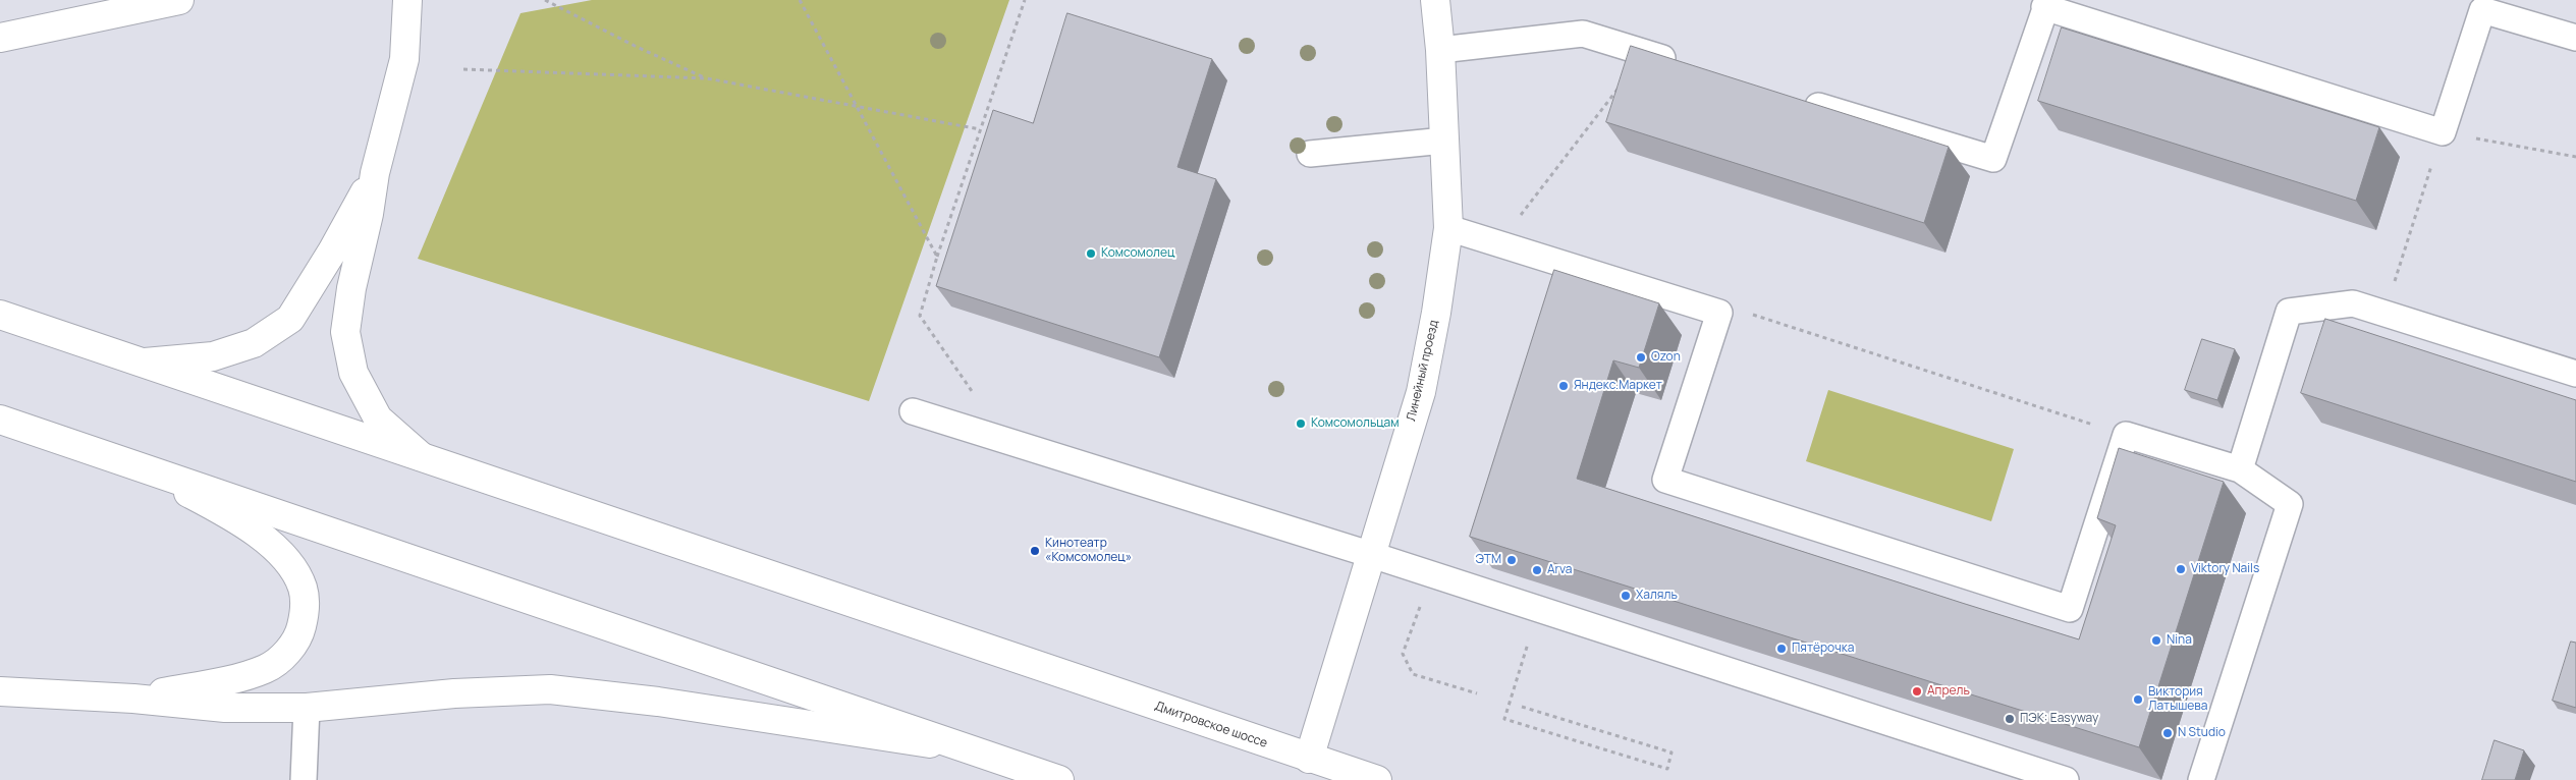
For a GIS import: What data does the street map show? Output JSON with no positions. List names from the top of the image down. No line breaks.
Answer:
{"streets":{"street":["Линейный проезд","Дмитровское шоссе"]},"crossings":[["Линейный проезд","Дмитровское шоссе"]],"places":["Комсомолец","Ozon","Яндекс.Маркет","Комсомольцам","Кинотеатр «Комсомолец»","ЭТМ","Viktory Nails","Arva","Халяль","Nina","Пятёрочка","Апрель","Виктория Латышева","ПЭК: Easyway","N Studio"]}
